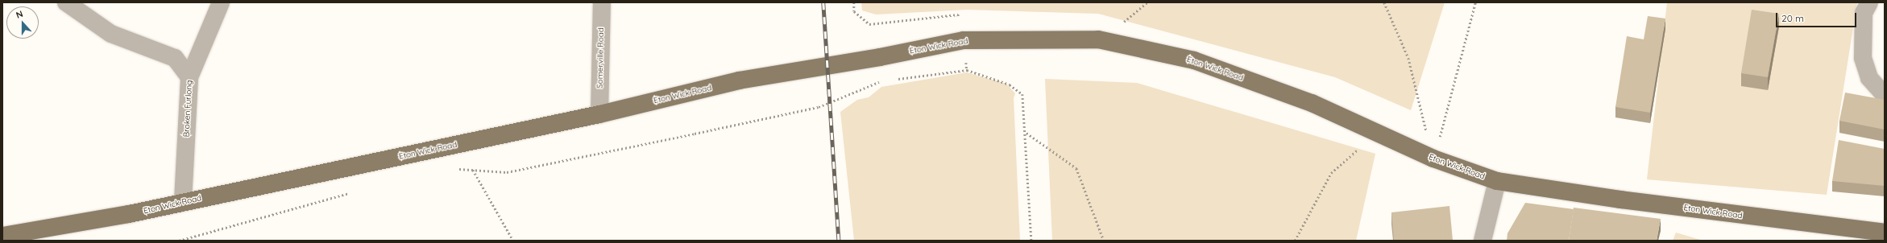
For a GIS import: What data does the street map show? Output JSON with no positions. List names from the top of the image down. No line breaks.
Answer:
{"streets":{"main road":["Eton Wick Road"],"street":["Somerville Road","Broken Furlong"]},"crossings":[["Eton Wick Road","Somerville Road"],["Eton Wick Road","Broken Furlong"]],"scale_bar":"20 m","north":"top"}
